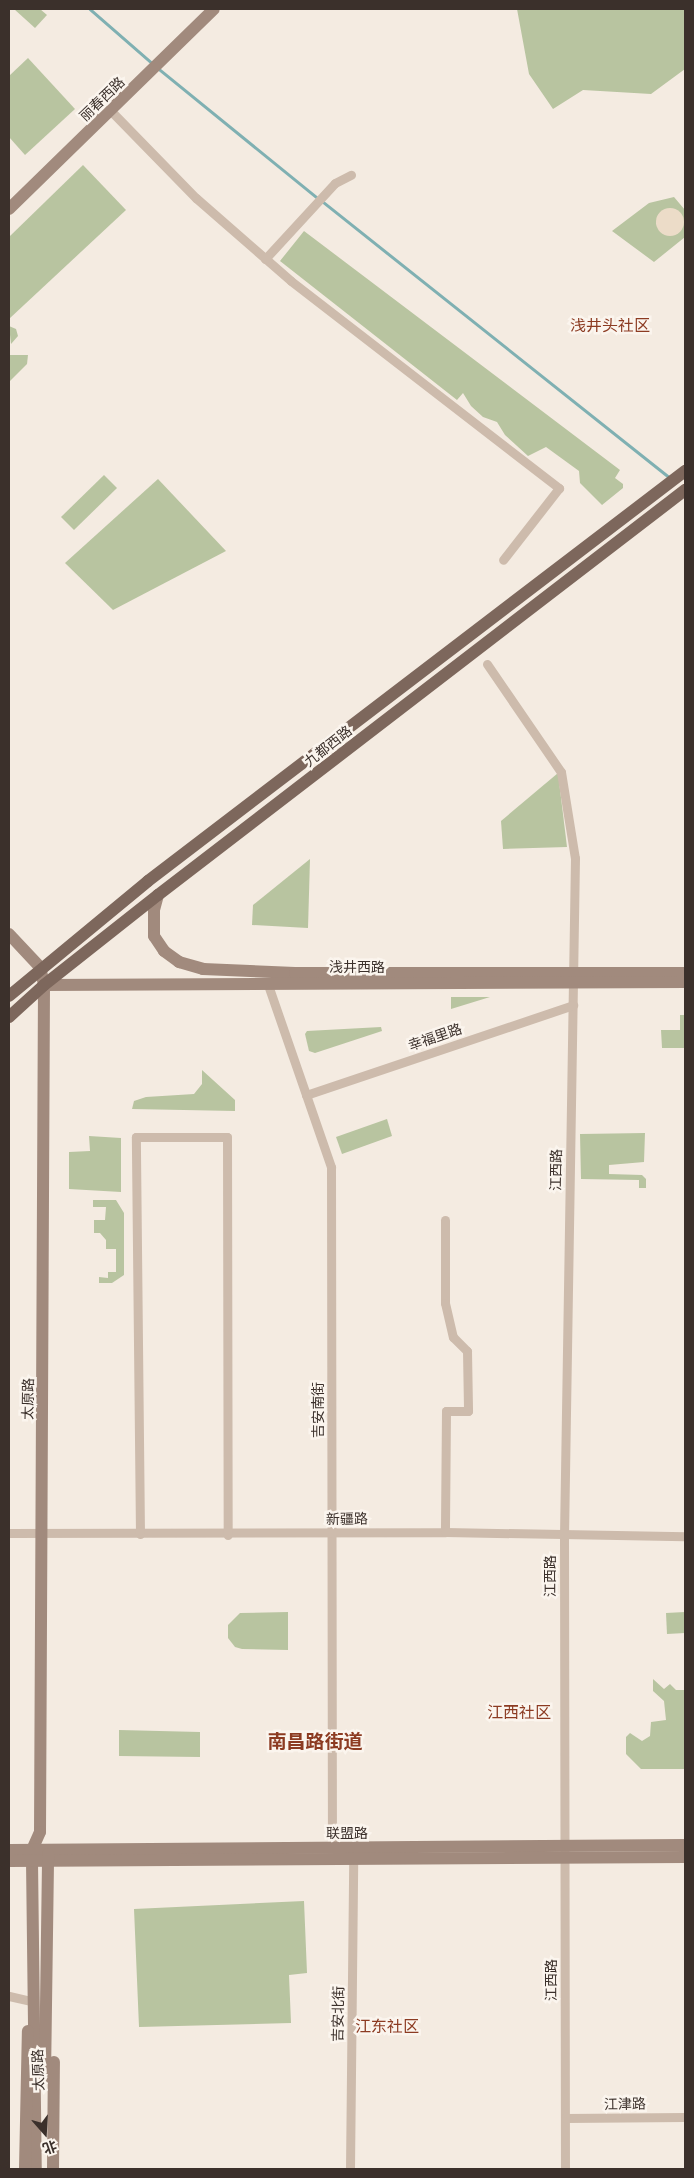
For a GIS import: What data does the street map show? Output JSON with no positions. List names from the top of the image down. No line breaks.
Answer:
{"streets":{"main road":["丽春西路","九都西路","浅井西路","太原路","联盟路"],"street":["幸福里路","江西路","吉安南街","新疆路","吉安北街","江津路"]},"crossings":[["九都西路","浅井西路"],["九都西路","太原路"],["浅井西路","江西路"],["浅井西路","太原路"],["浅井西路","吉安南街"],["幸福里路","江西路"],["幸福里路","吉安南街"],["江西路","新疆路"],["江西路","联盟路"],["江西路","江津路"],["太原路","新疆路"],["太原路","联盟路"],["吉安南街","新疆路"],["吉安南街","联盟路"],["联盟路","吉安北街"]],"districts":["浅井头社区","江西社区","南昌路街道","江东社区"],"north":"bottom"}
